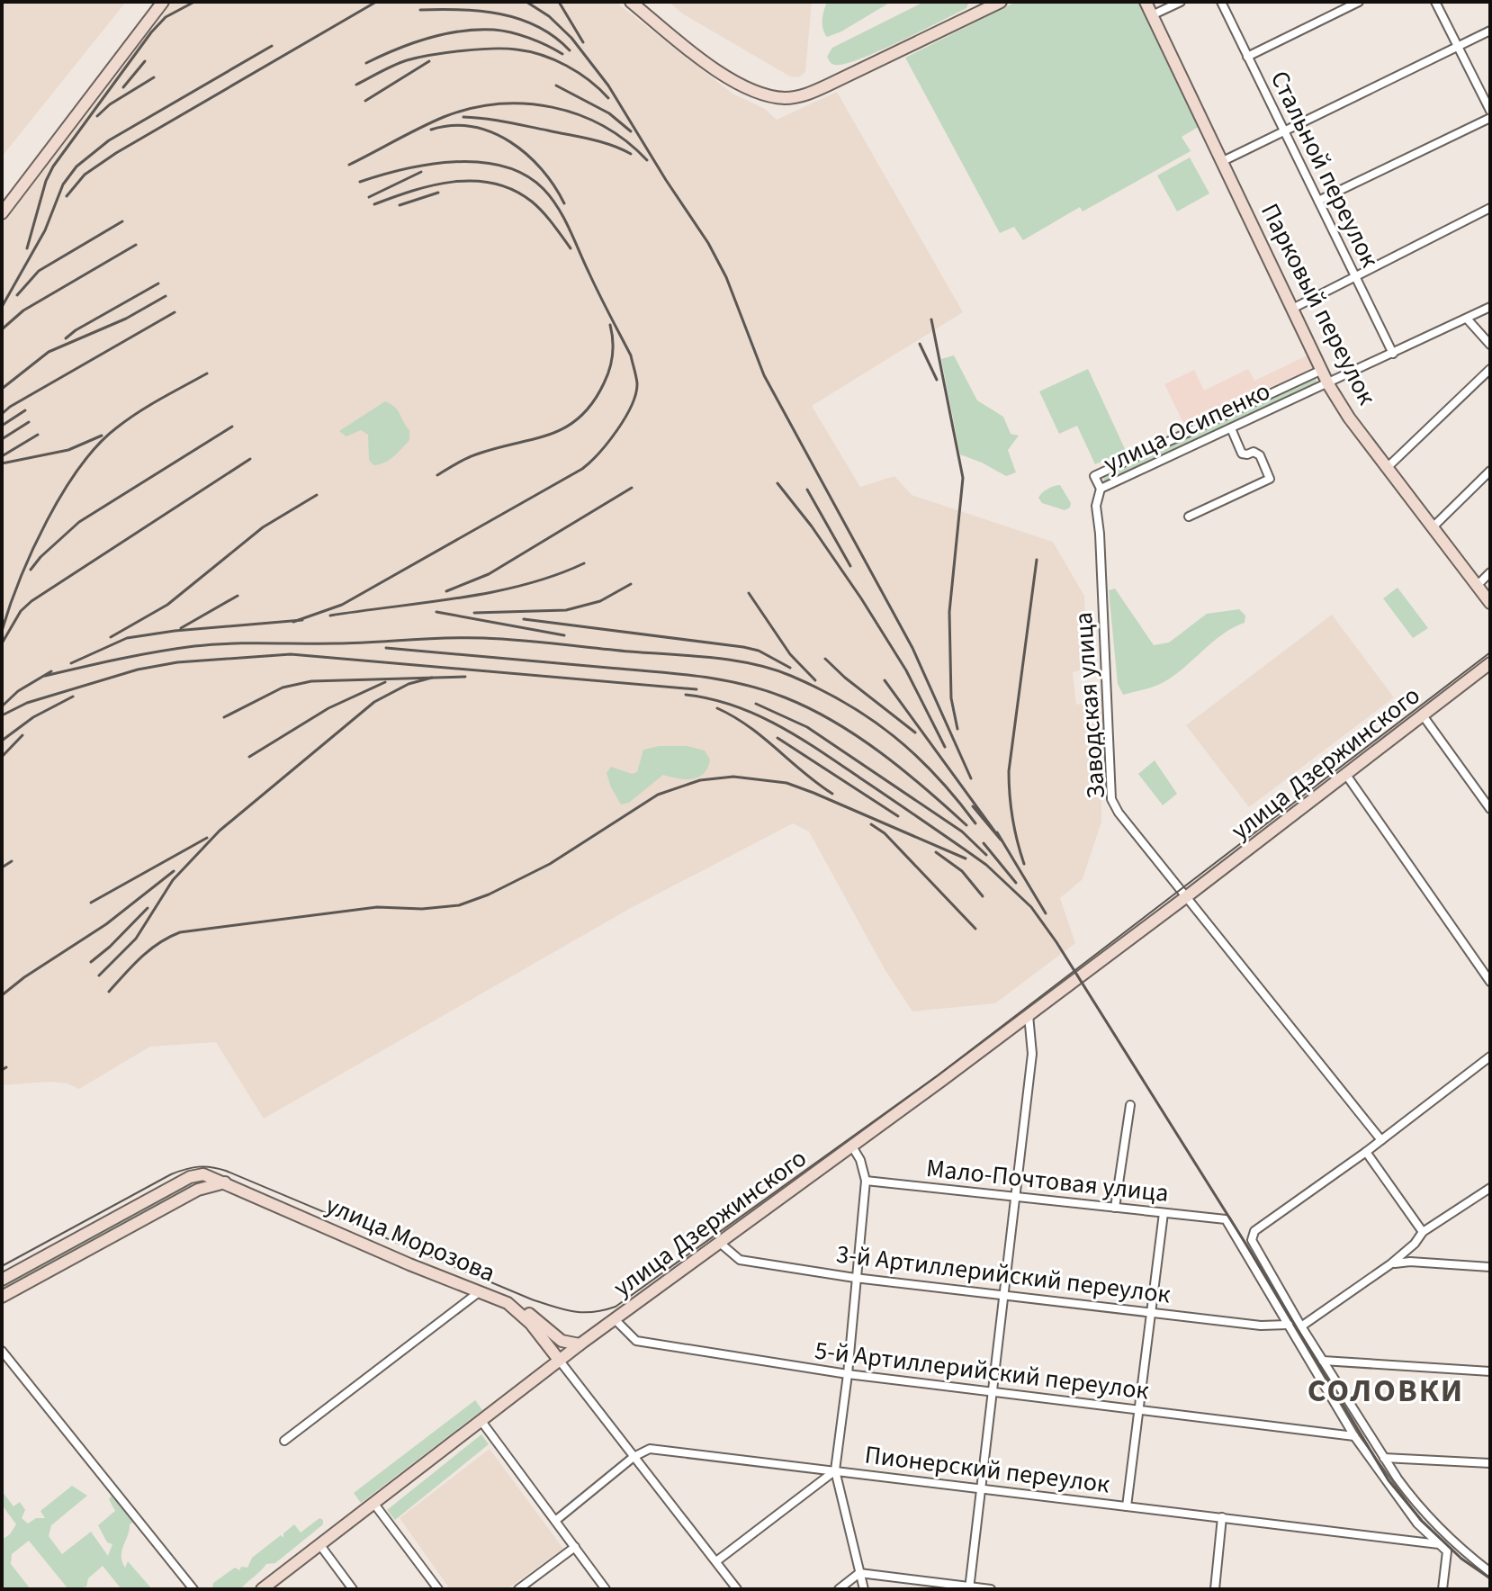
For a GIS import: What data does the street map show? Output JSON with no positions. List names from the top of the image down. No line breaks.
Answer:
{"streets":{"main road":["Парковый переулок","улица Дзержинского","улица Морозова"],"street":["Стальной переулок","улица Осипенко","Заводская улица","Мало-Почтовая улица","3-й Артиллерийский переулок","5-й Артиллерийский переулок","Пионерский переулок"]},"crossings":[["Стальной переулок","улица Осипенко"],["Парковый переулок","улица Осипенко"],["улица Осипенко","Заводская улица"],["Заводская улица","улица Дзержинского"],["улица Дзержинского","улица Морозова"],["улица Дзержинского","3-й Артиллерийский переулок"],["улица Дзержинского","5-й Артиллерийский переулок"],["Мало-Почтовая улица","3-й Артиллерийский переулок"]],"districts":["СОЛОВКИ"]}
